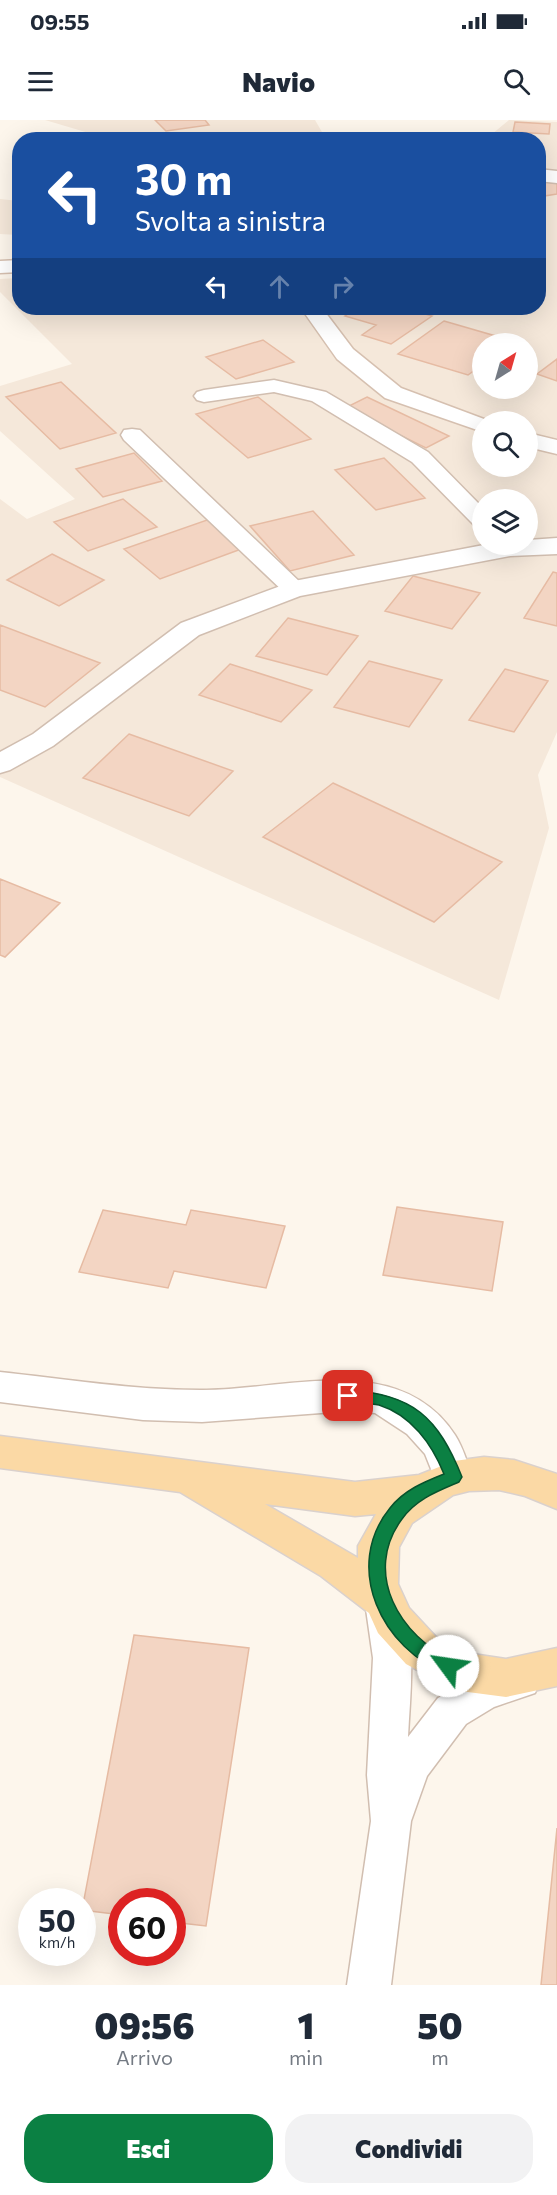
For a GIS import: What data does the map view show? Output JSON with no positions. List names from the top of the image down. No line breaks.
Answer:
{"north":"top right","page":{"status":"09:55","header":"Navio","turn":["30 m","Svolta a sinistra"],"speed":"50 km/h","limit":"60","eta":["09:56","Arrivo","1","min","50","m"],"buttons":["Esci","Condividi"]}}
